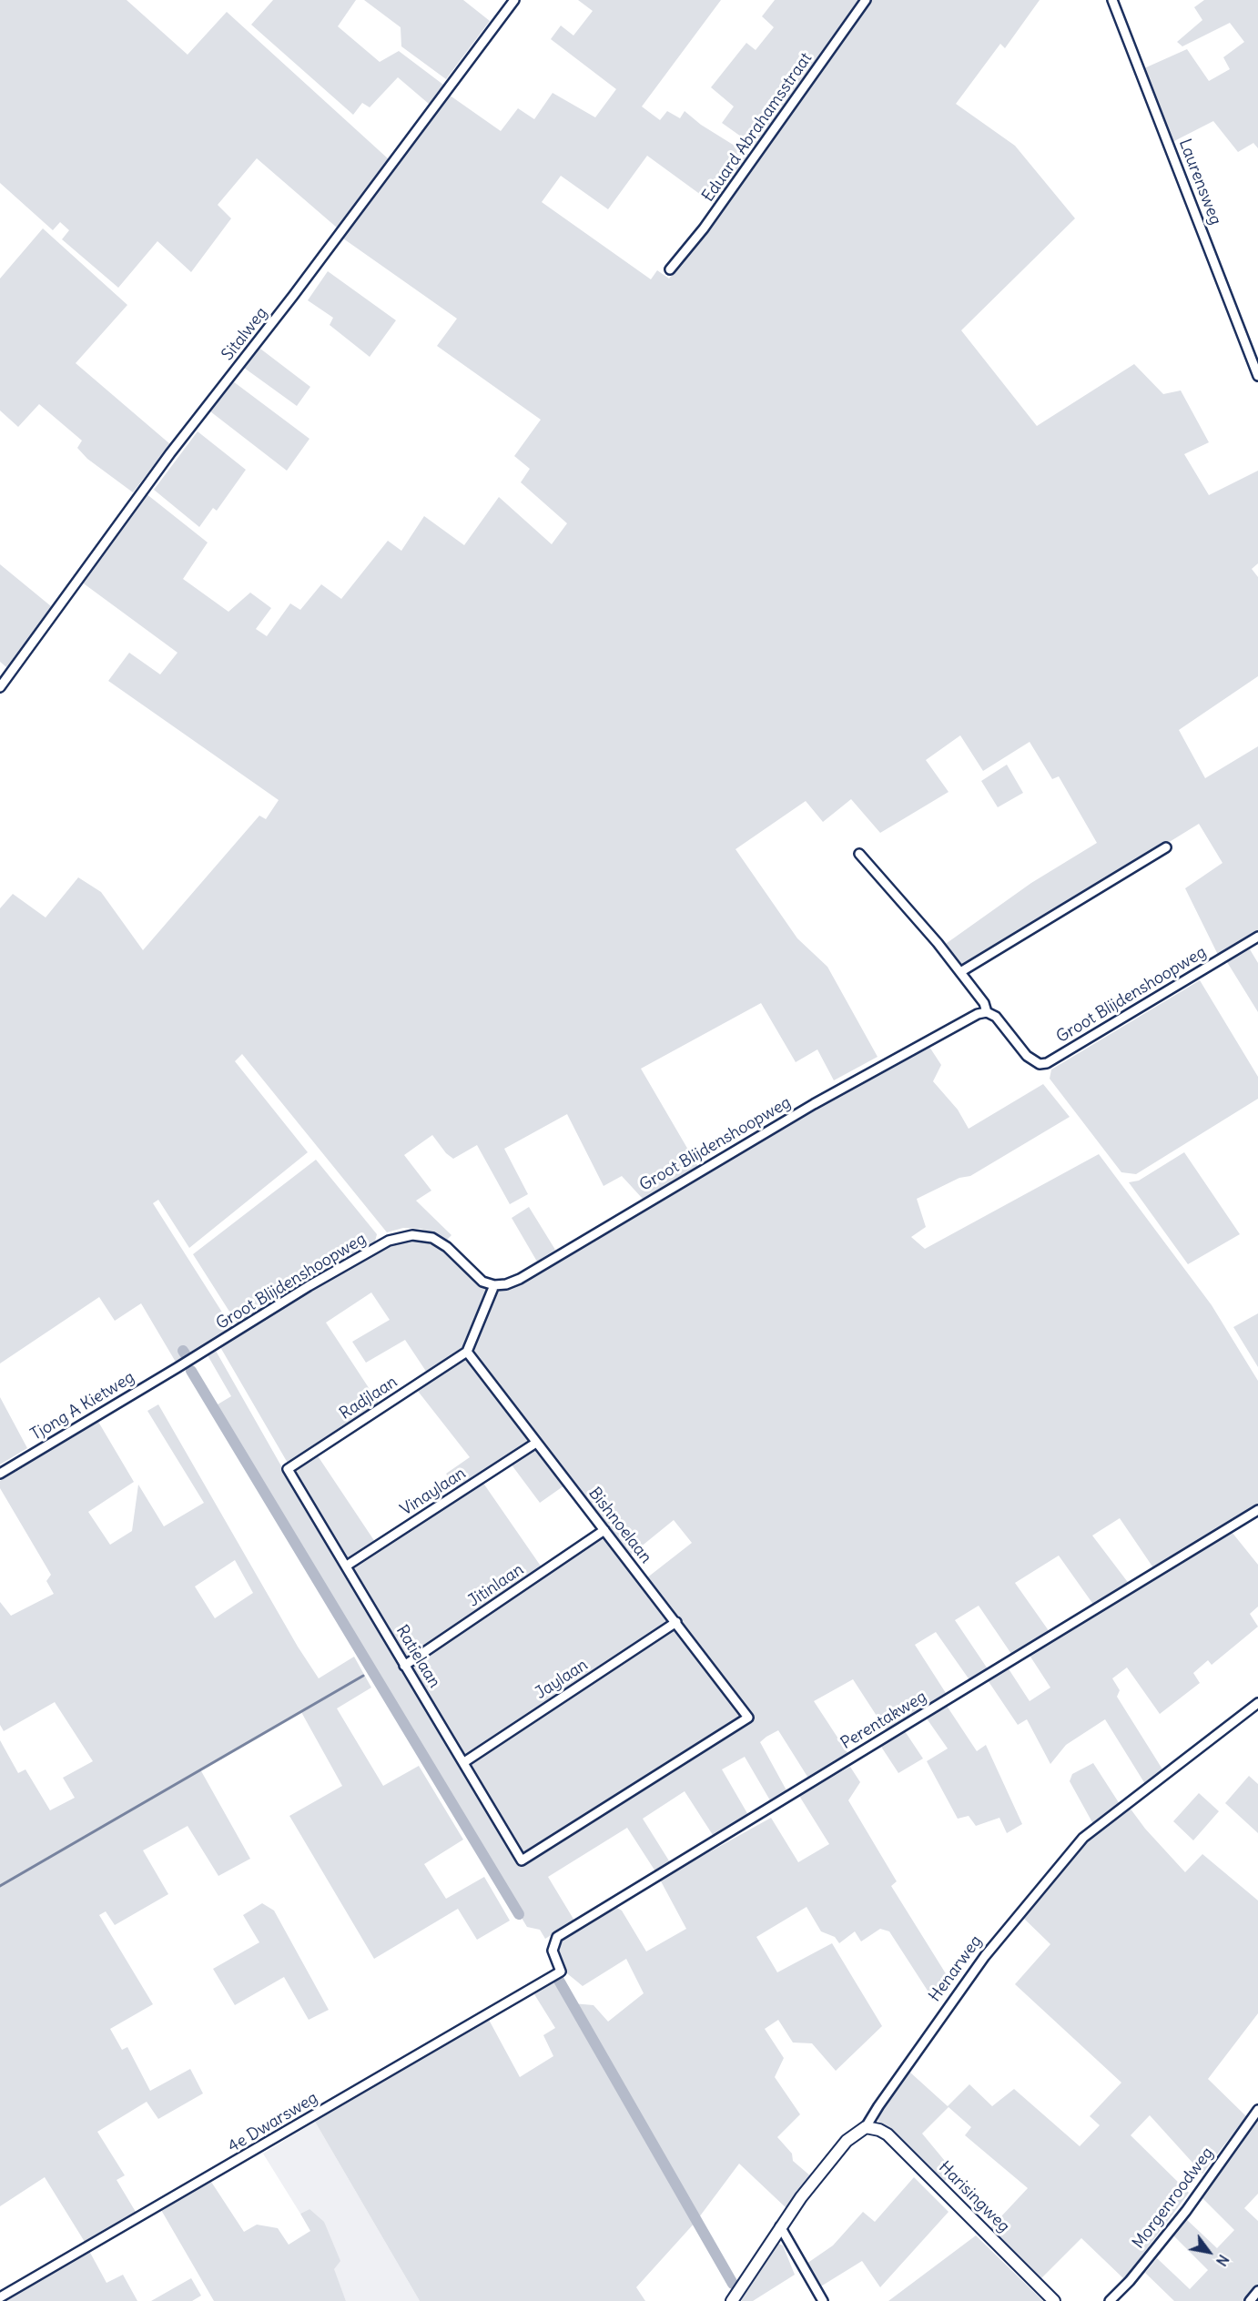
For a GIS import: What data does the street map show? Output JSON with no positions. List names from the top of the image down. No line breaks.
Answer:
{"streets":{"street":["Eduard Abrahamsstraat","Laurensweg","Sitalweg","Groot Blijdenshoopweg","Radjlaan","Tjong A Kietweg","Vinaylaan","Bishnoelaan","Jitinlaan","Ratielaan","Jaylaan","Perentakweg","Henarweg","4e Dwarsweg","Harisingweg","Morgenroodweg"]},"crossings":[["Groot Blijdenshoopweg","Tjong A Kietweg"],["Radjlaan","Bishnoelaan"],["Radjlaan","Ratielaan"],["Vinaylaan","Bishnoelaan"],["Vinaylaan","Ratielaan"],["Bishnoelaan","Jitinlaan"],["Bishnoelaan","Ratielaan"],["Bishnoelaan","Jaylaan"],["Jitinlaan","Ratielaan"],["Ratielaan","Jaylaan"],["Perentakweg","4e Dwarsweg"],["Henarweg","Harisingweg"]],"north":"bottom right"}
